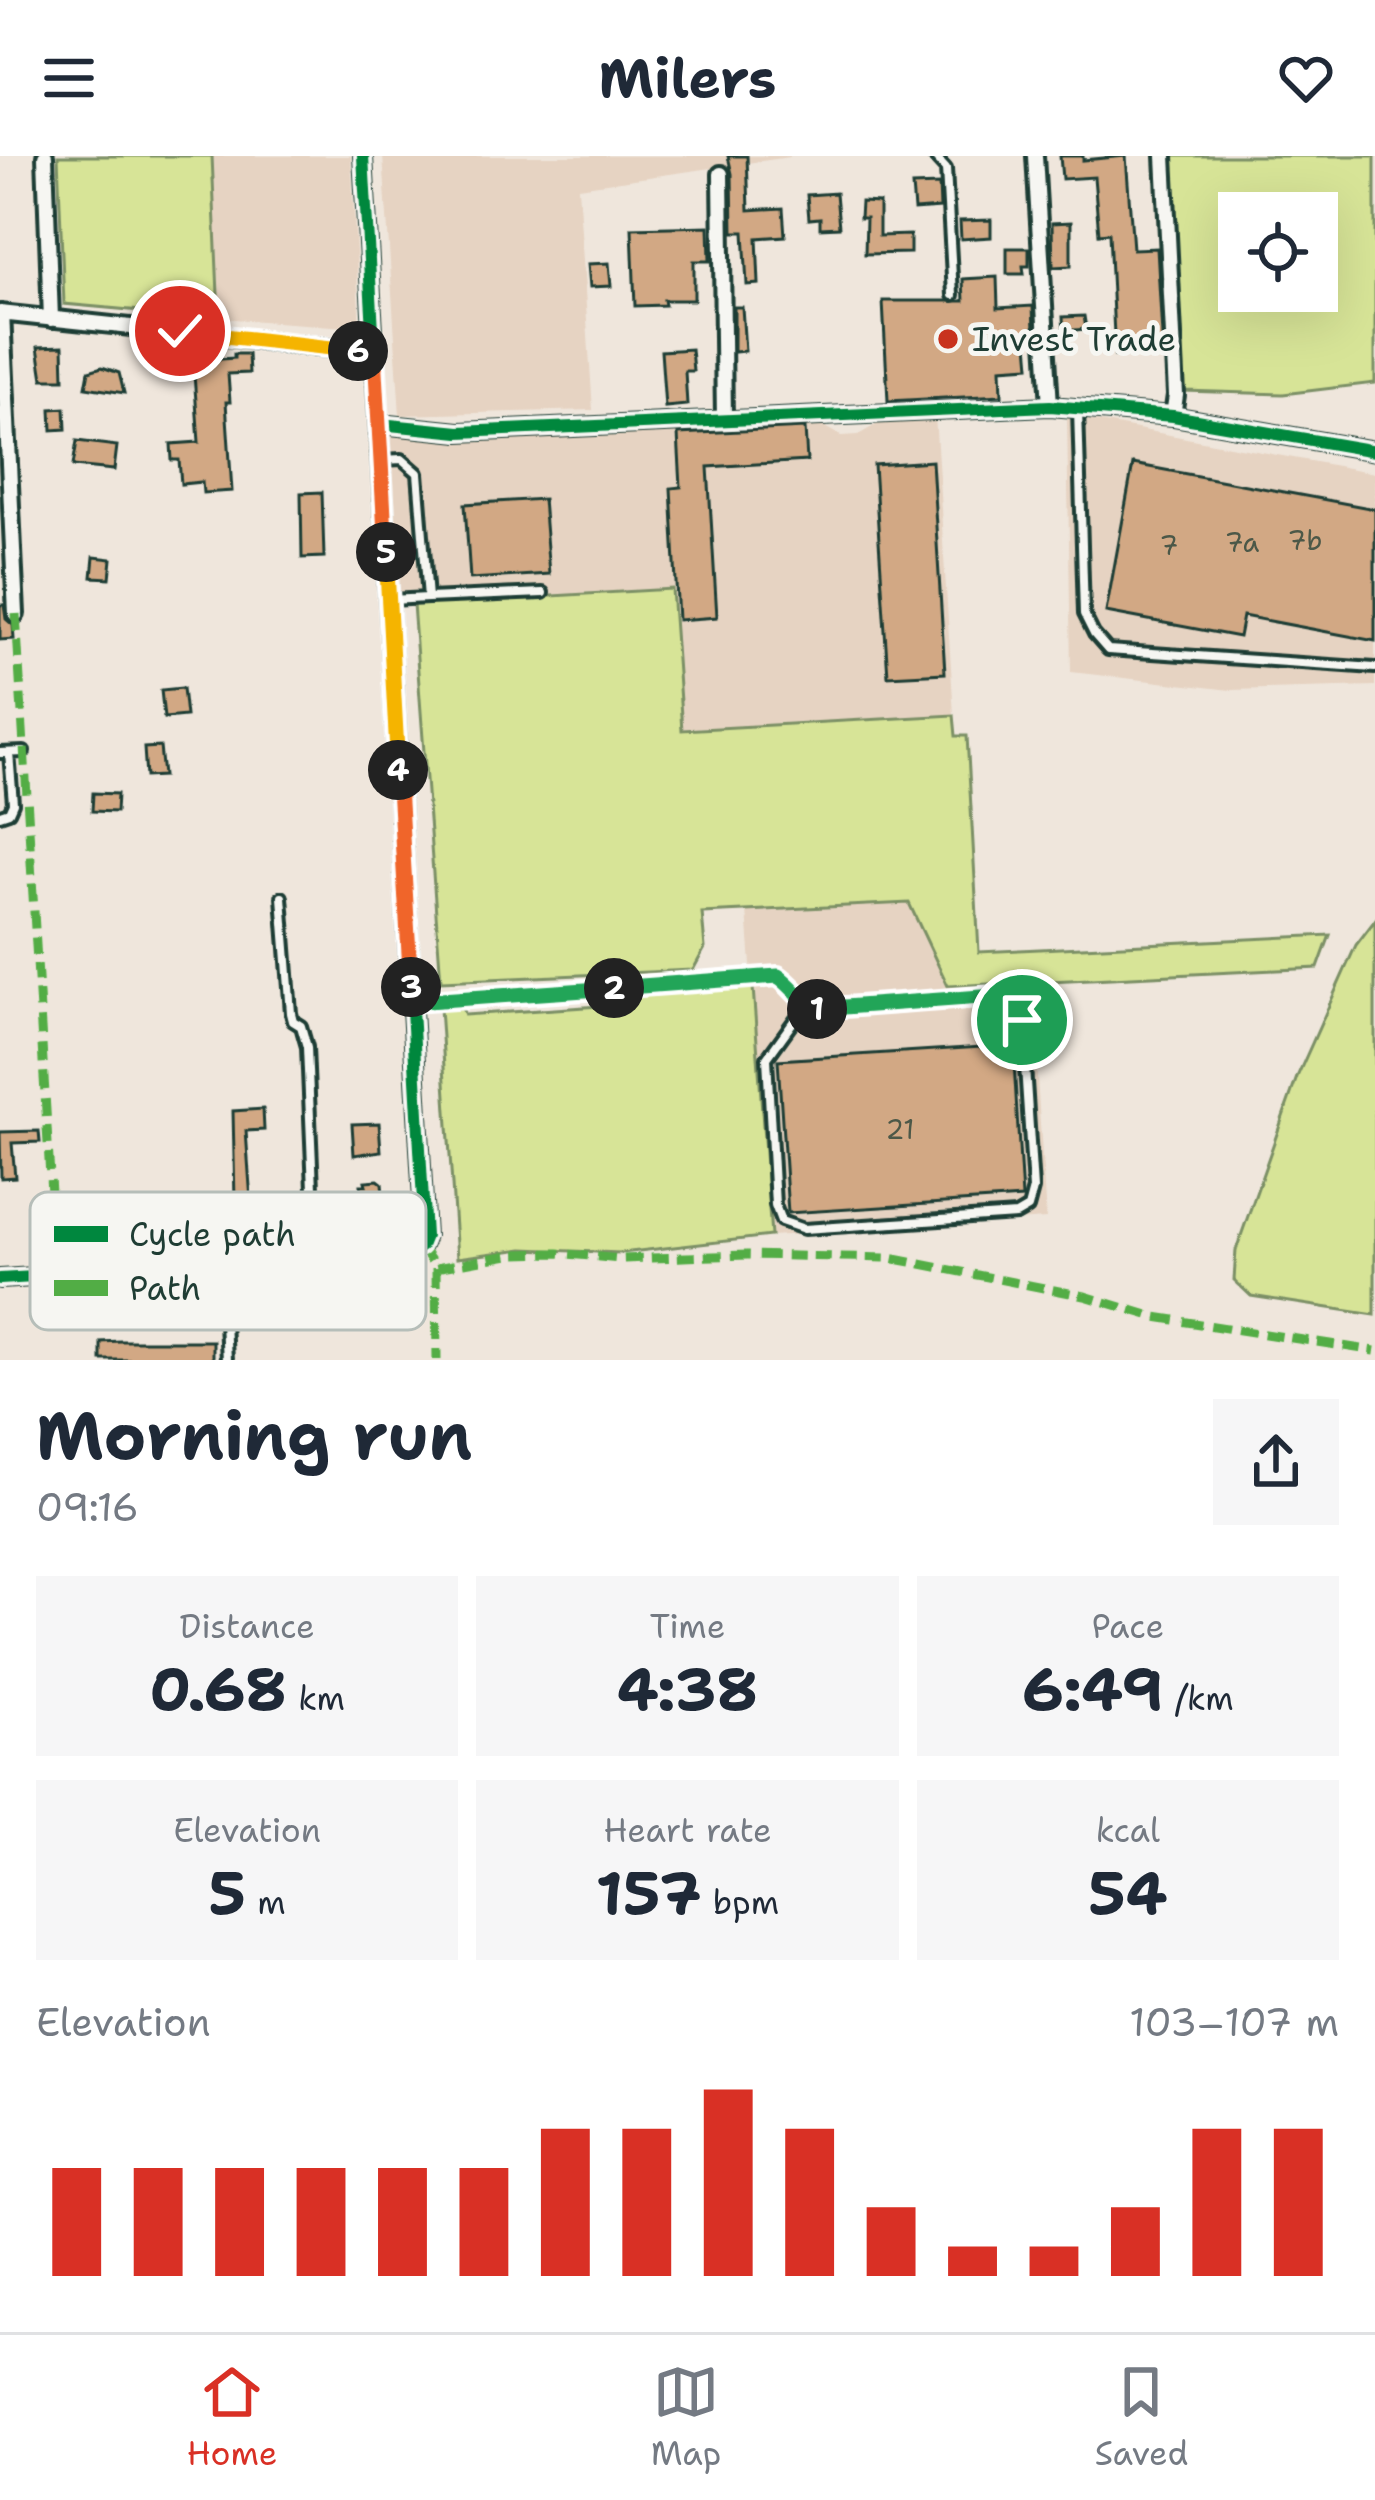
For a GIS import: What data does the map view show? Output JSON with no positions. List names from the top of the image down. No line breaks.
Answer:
{"places":["Invest Trade"],"house_numbers":["7b","7a","7","21"],"legend":["Cycle path","Path"],"page":{"header":"Milers","pins":["6","5","4","3","2","1"],"heading":["Morning run","09:16"],"stats":[["Distance","0.68 km"],["Time","4:38"],["Pace","6:49 /km"],["Elevation","5 m"],["Heart rate","157 bpm"],["kcal","54"]],"chart":["Elevation","103–107 m"],"tabs":["Home","Map","Saved"]}}
